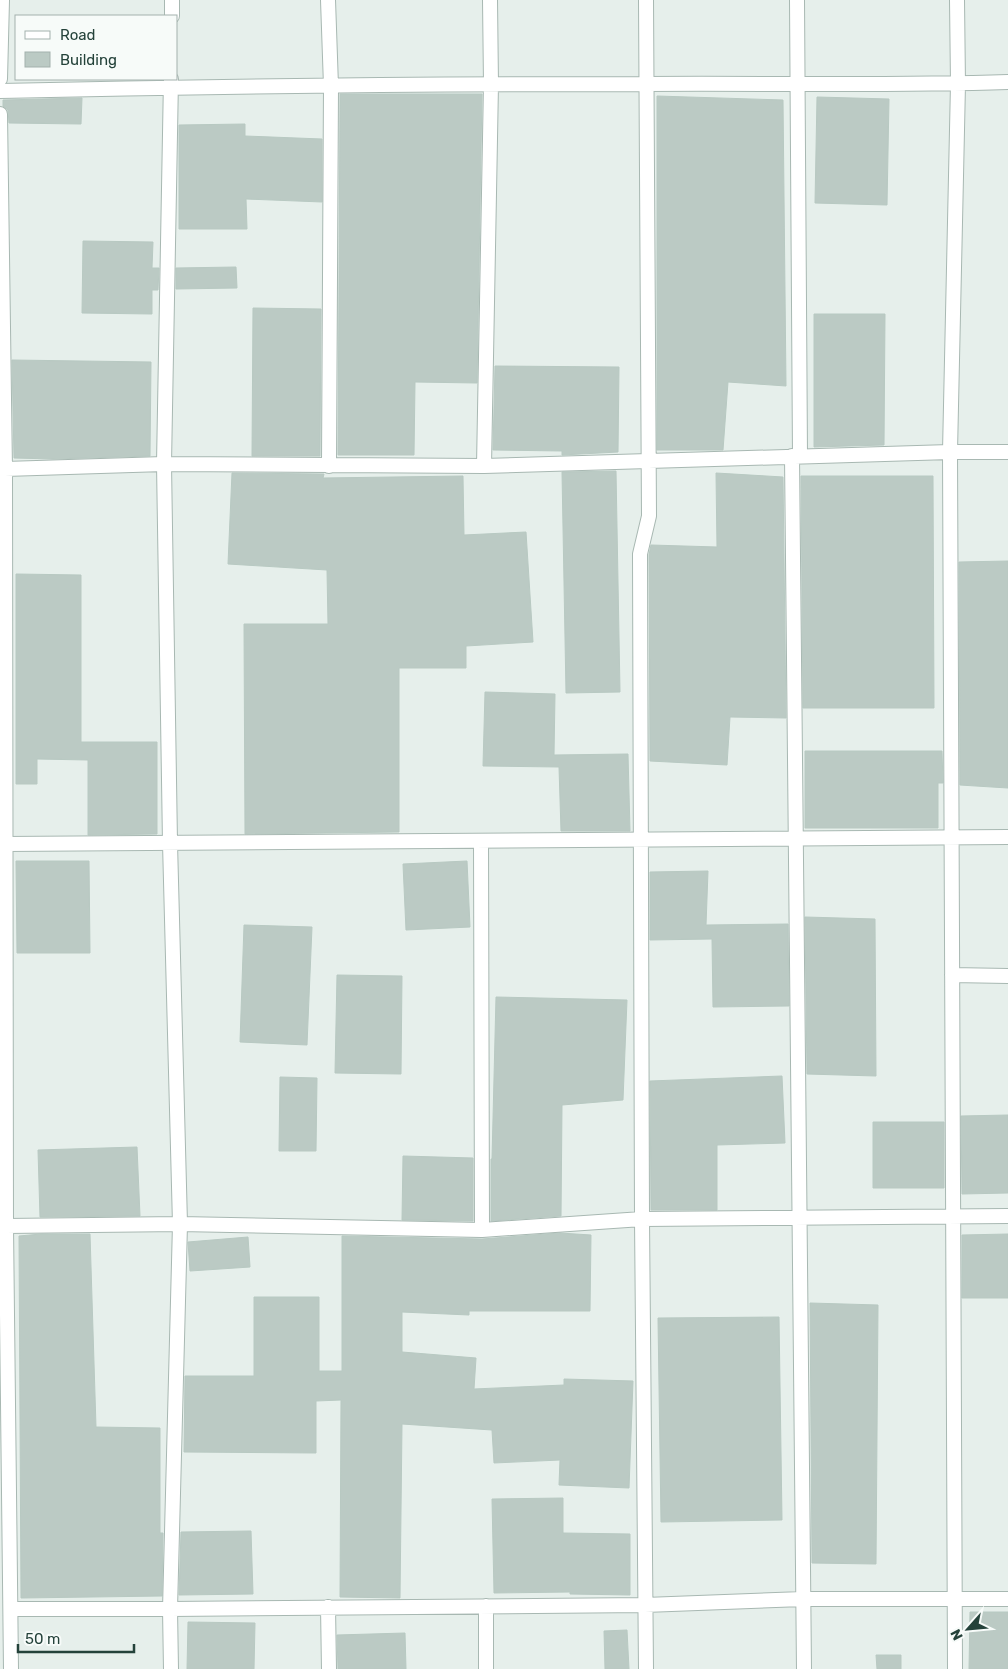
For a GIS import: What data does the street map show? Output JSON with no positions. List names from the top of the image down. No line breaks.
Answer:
{"legend":["Road","Building"],"scale_bar":"50 m","north":"bottom left"}
